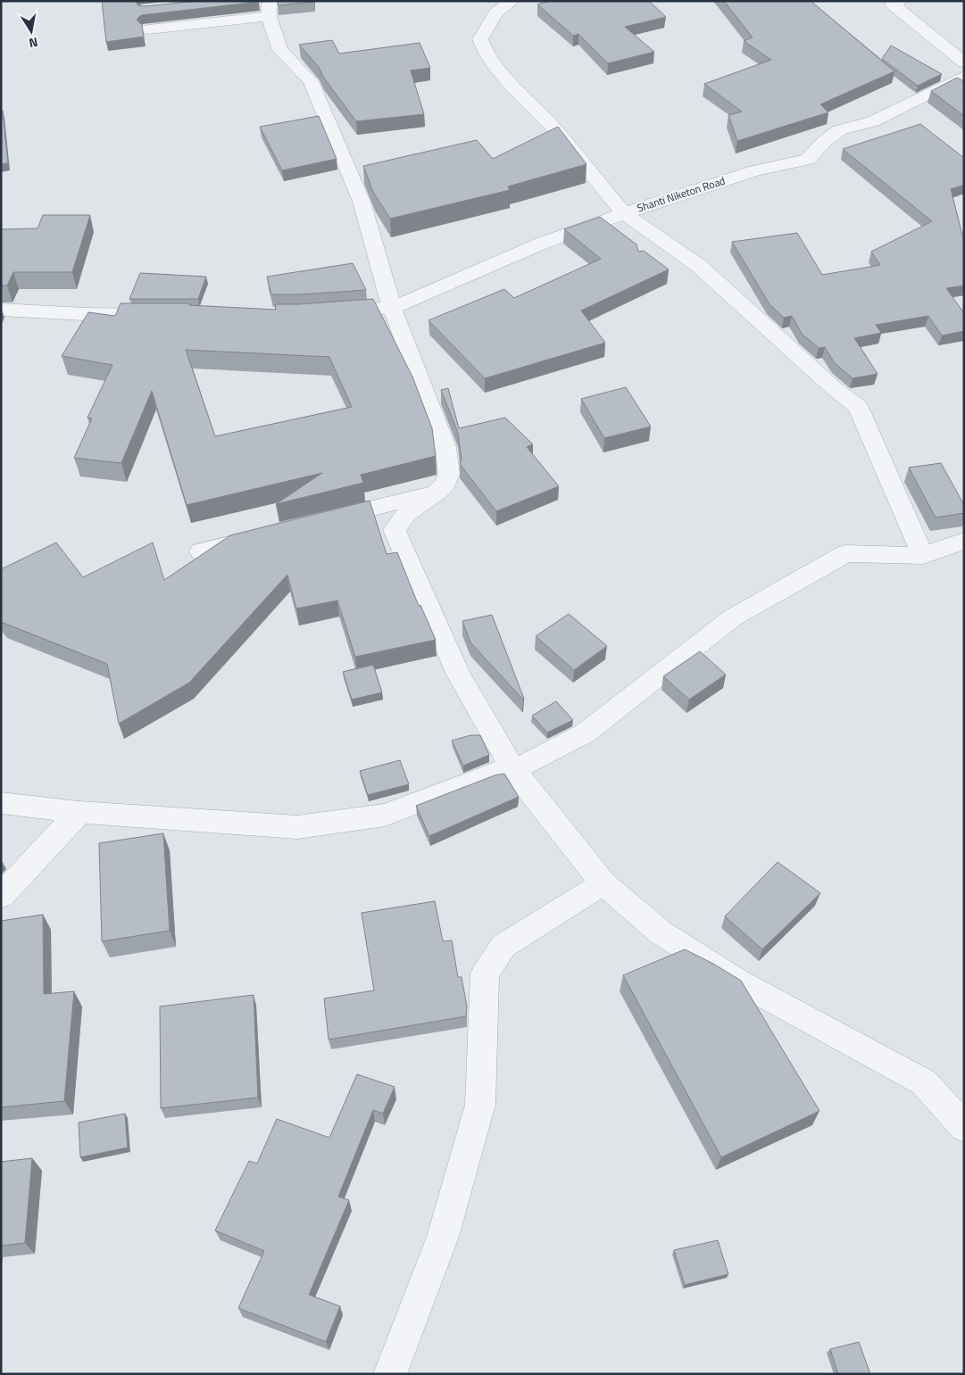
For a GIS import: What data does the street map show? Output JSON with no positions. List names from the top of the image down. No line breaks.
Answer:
{"streets":{"street":["Shanti Niketon Road"]},"north":"bottom"}
